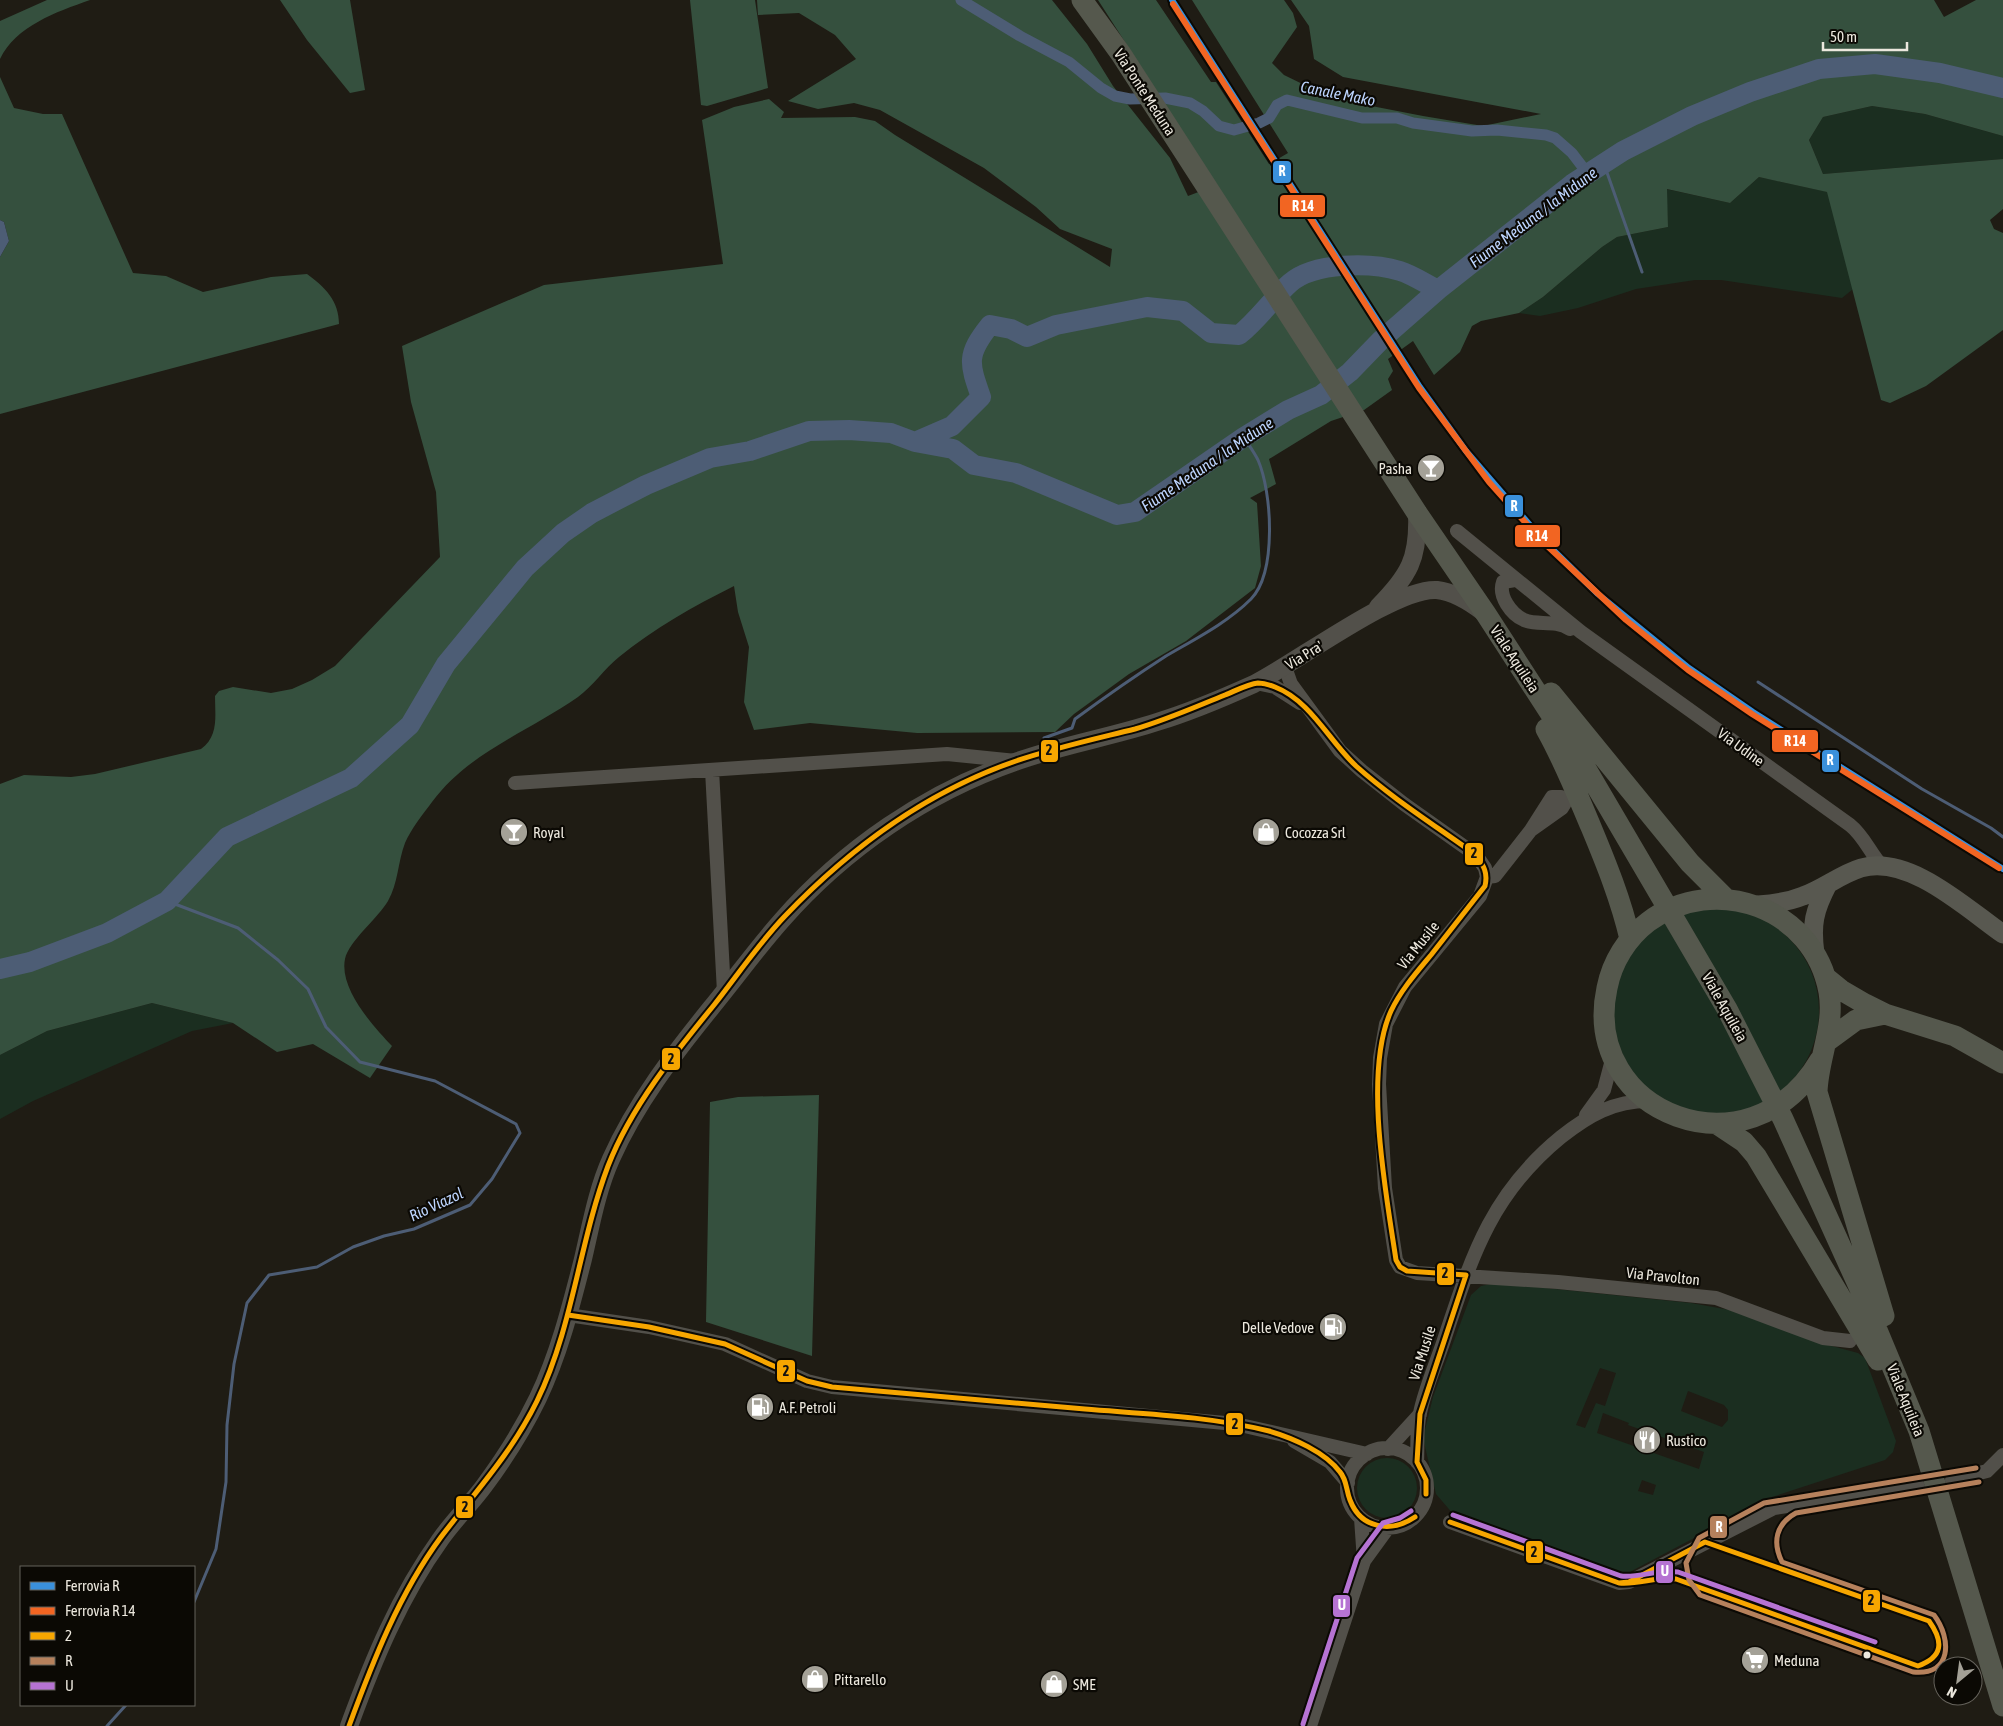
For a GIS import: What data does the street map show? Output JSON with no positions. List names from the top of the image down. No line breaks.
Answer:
{"streets":{"main road":["Via Ponte Meduna","Viale Aquileia"],"street":["Via Pra'","Via Udine","Via Musile","Via Pravolton"]},"crossings":[["Via Ponte Meduna","Viale Aquileia"],["Via Pra'","Viale Aquileia"],["Via Musile","Via Pravolton"]],"water":["Canale Mako","Fiume Meduna / la Midune","Rio Viazol"],"places":{"bar":["Pasha","Royal"],"shop":["Cocozza Srl","Pittarello","SME"],"fuel station":["Delle Vedove","A.F. Petroli"],"restaurant":["Rustico"],"supermarket":["Meduna"]},"lines":["rail line R","transit line 2","transit line R","transit line U"],"legend":["Ferrovia R","Ferrovia R 14","2","R","U"],"scale_bar":"50 m","north":"bottom left"}
